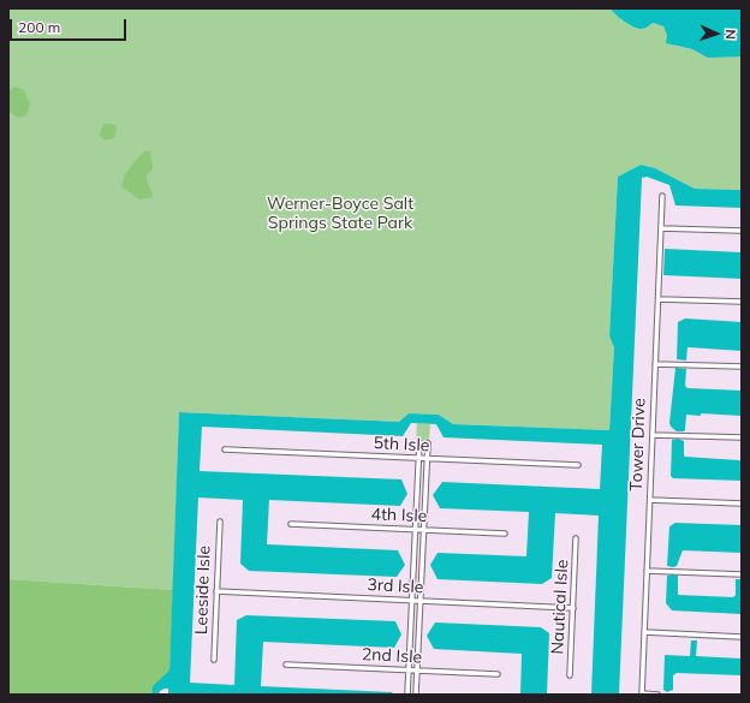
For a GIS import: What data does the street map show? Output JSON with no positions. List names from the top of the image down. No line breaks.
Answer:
{"streets":{"street":["5th Isle","Tower Drive","4th Isle","3rd Isle","Leeside Isle","Nautical Isle","2nd Isle"]},"crossings":[["3rd Isle","Leeside Isle"],["3rd Isle","Nautical Isle"]],"parks":["Werner-Boyce Salt Springs State Park"],"scale_bar":"200 m","north":"right"}
